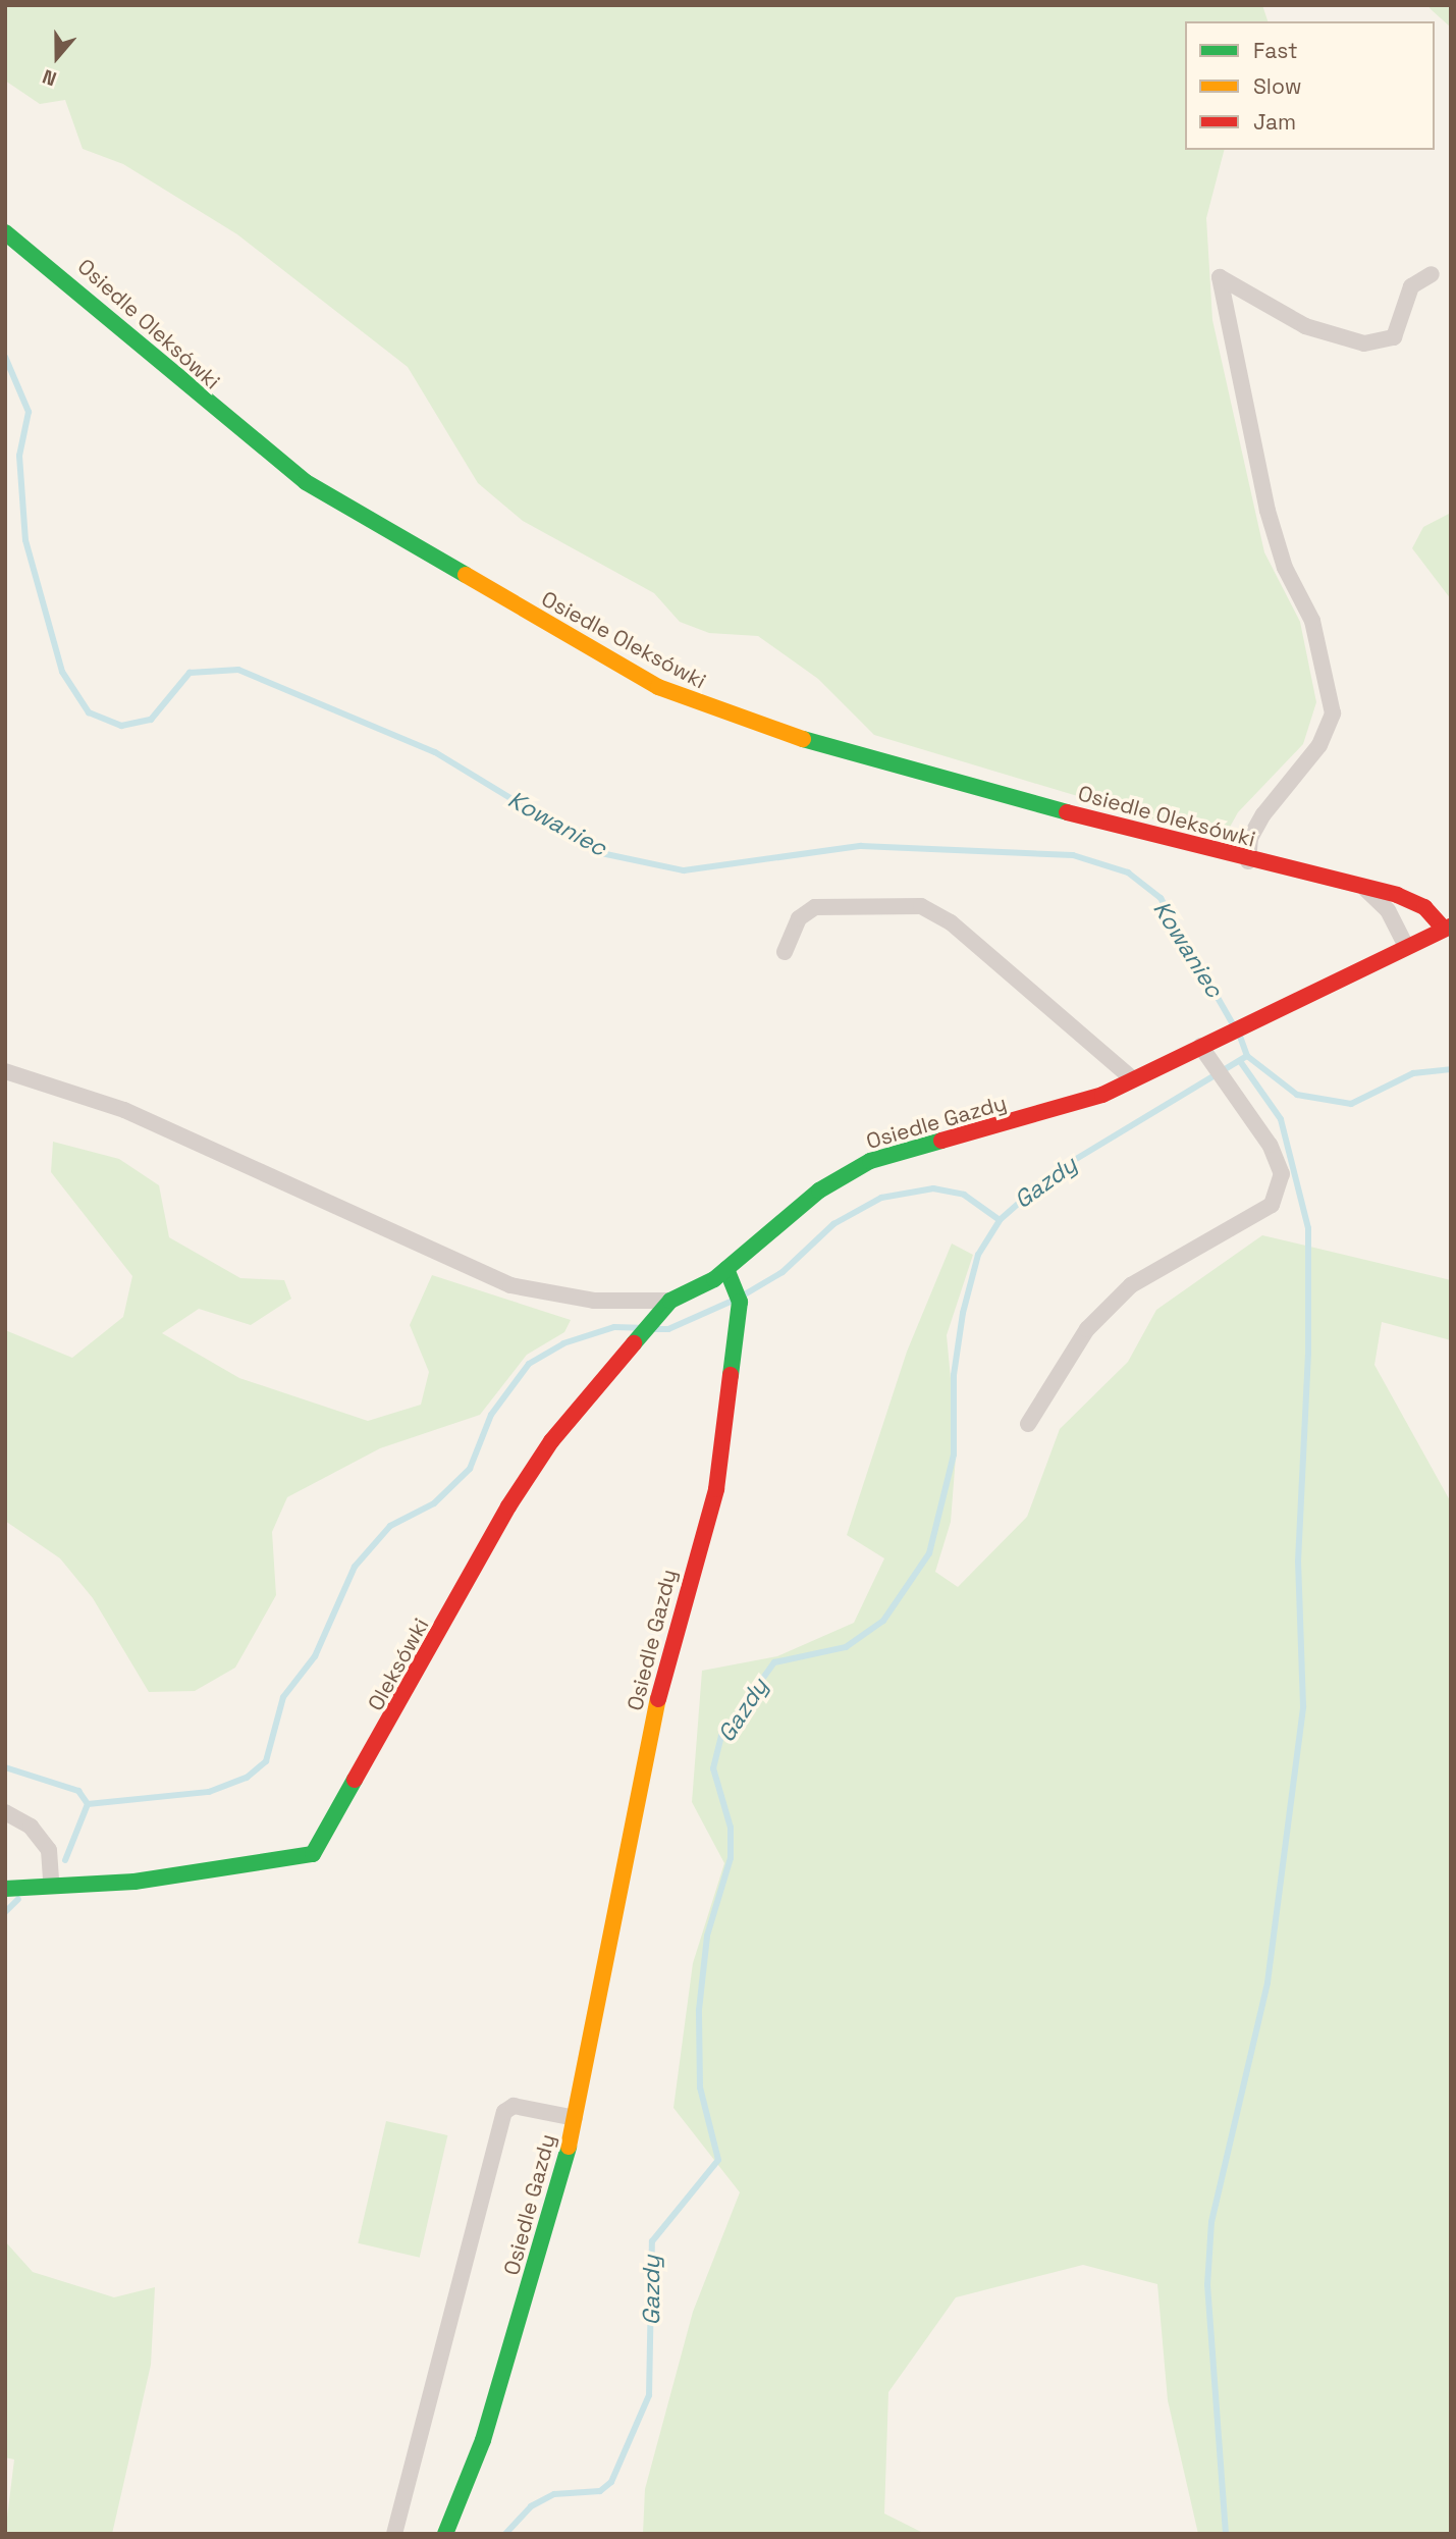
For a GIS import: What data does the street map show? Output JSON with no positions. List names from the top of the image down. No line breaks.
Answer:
{"streets":{"street":["Osiedle Oleksówki","Osiedle Gazdy","Oleksówki"]},"crossings":[["Osiedle Gazdy","Oleksówki"]],"water":["Kowaniec","Gazdy"],"legend":["Fast","Slow","Jam"],"north":"bottom"}
